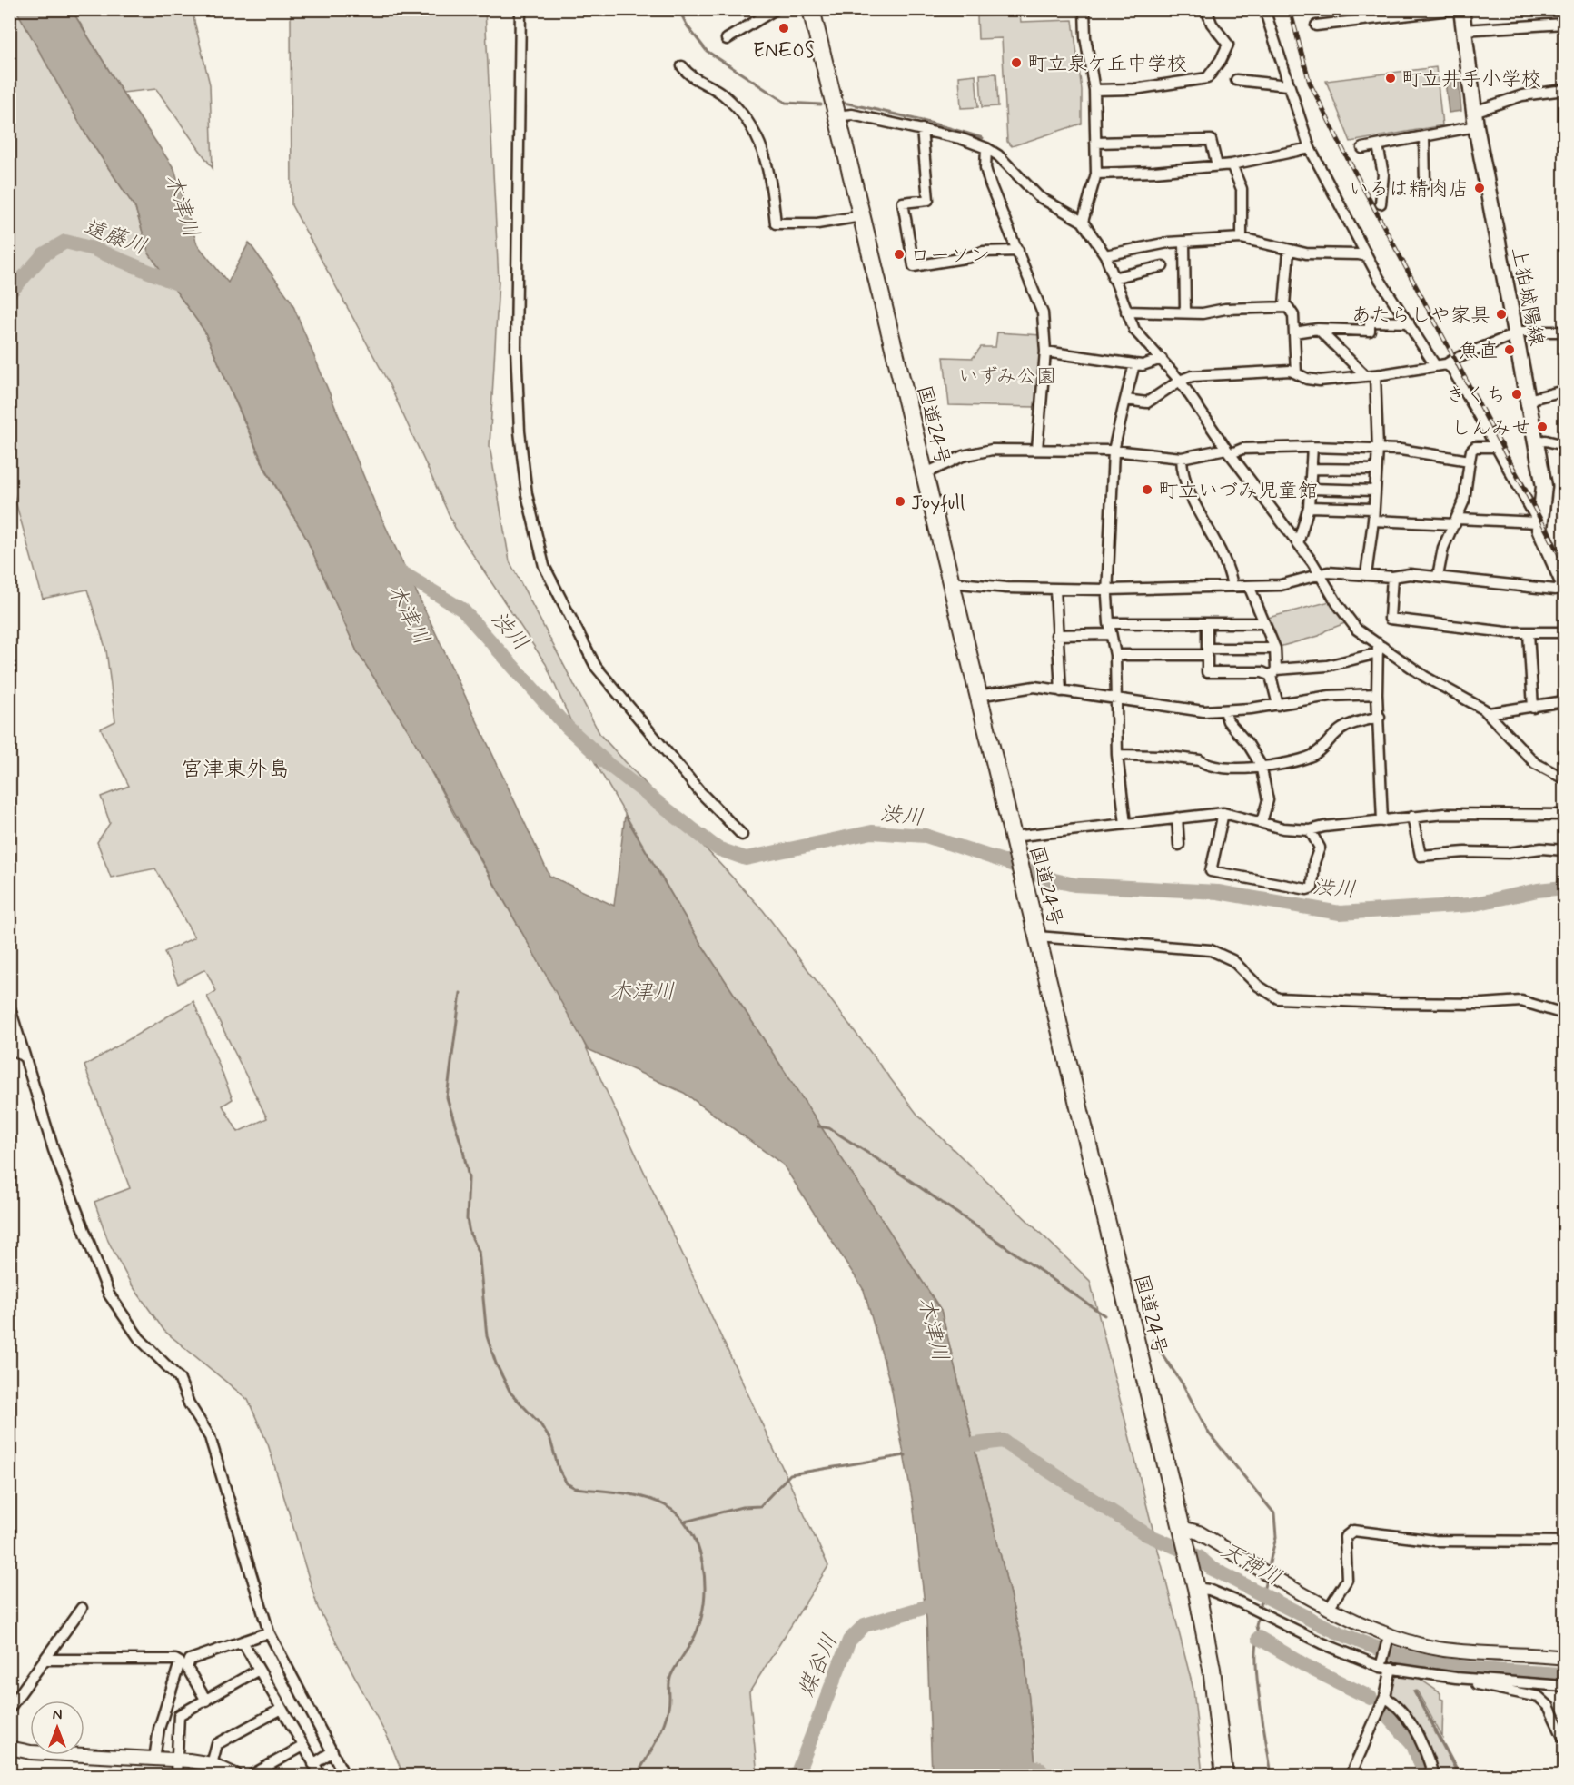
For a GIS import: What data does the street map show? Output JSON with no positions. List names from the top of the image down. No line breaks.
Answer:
{"streets":{"highway":["国道24号"],"main road":["上狛城陽線"]},"districts":["宮津東外島"],"water":["木津川","遠藤川","渋川","天神川","煤谷川"],"parks":["いずみ公園"],"places":["ENEOS","町立泉ケ丘中学校","町立井手小学校","いろは精肉店","ローソン","あたらしや家具","魚直","きくち","しんみせ","町立いづみ児童館","Joyfull"],"north":"top"}
